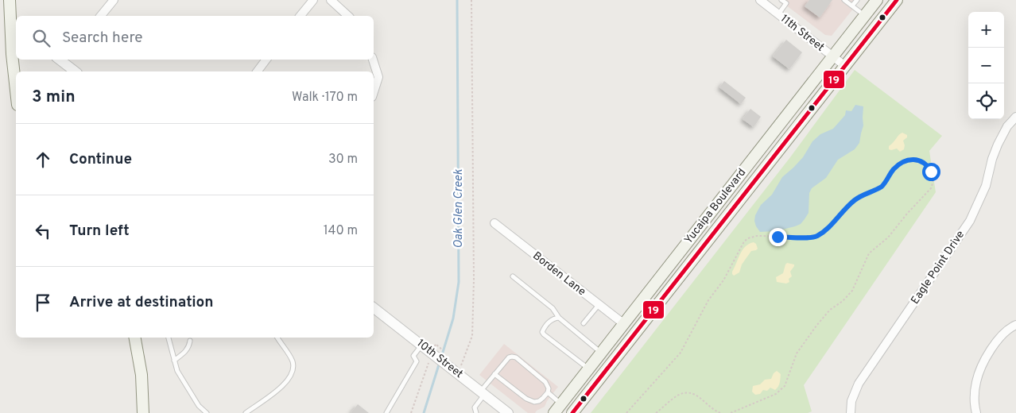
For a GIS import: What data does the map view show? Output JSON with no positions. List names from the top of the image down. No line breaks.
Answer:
{"streets":{"main road":["Yucaipa Boulevard"],"street":["11th Street","Eagle Point Drive","Borden Lane","10th Street"]},"crossings":[["11th Street","Yucaipa Boulevard"],["Yucaipa Boulevard","Borden Lane"]],"water":["Oak Glen Creek"],"lines":["transit line 19"],"page":{"map_buttons":["+","−"],"search":"Search here","heading":["3 min","Walk · 170 m"],"list":[["Continue","30 m"],["Turn left","140 m"],"Arrive at destination"]}}
